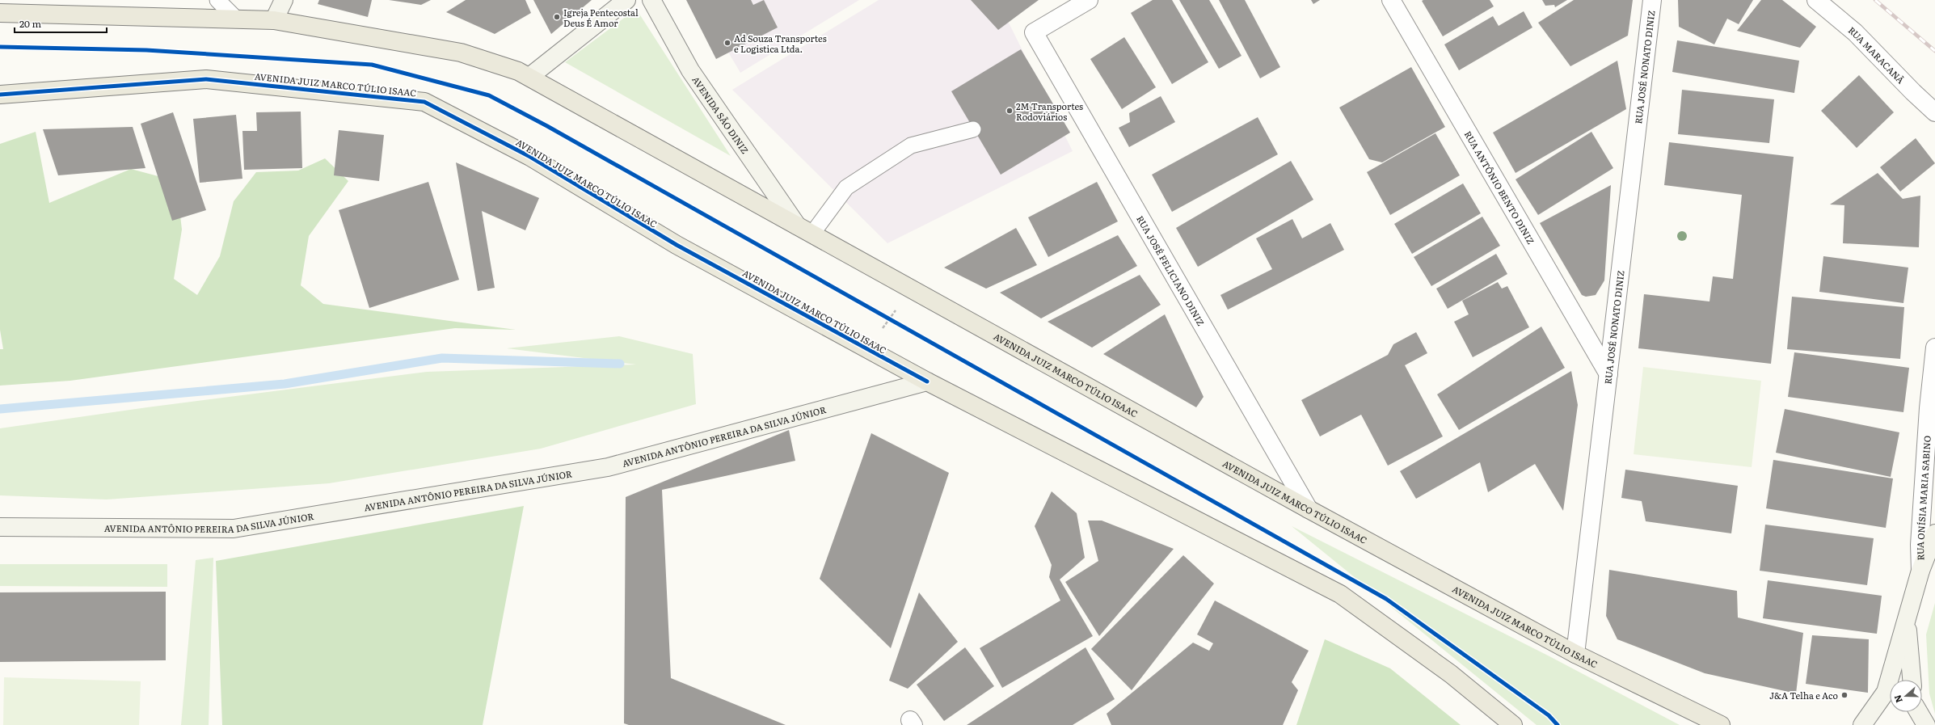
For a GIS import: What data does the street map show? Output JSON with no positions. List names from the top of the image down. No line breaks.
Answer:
{"streets":{"main road":["AVENIDA JUIZ MARCO TÚLIO ISAAC"],"street":["RUA MARACANÃ","RUA JOSÉ NONATO DINIZ","AVENIDA SÃO DINIZ","RUA ANTÔNIO BENTO DINIZ","RUA JOSÉ FELICIANO DINIZ","AVENIDA ANTÔNIO PEREIRA DA SILVA JÚNIOR","RUA ONÍSIA MARIA SABINO"]},"crossings":[["RUA JOSÉ NONATO DINIZ","AVENIDA JUIZ MARCO TÚLIO ISAAC"],["RUA JOSÉ NONATO DINIZ","RUA ANTÔNIO BENTO DINIZ"],["AVENIDA JUIZ MARCO TÚLIO ISAAC","AVENIDA SÃO DINIZ"],["AVENIDA JUIZ MARCO TÚLIO ISAAC","RUA JOSÉ FELICIANO DINIZ"],["AVENIDA JUIZ MARCO TÚLIO ISAAC","AVENIDA ANTÔNIO PEREIRA DA SILVA JÚNIOR"]],"places":["Igreja Pentecostal Deus É Amor","Ad Souza Transportes e Logistica Ltda.","2M Transportes Rodoviários","J&A Telha e Aco"],"scale_bar":"20 m","north":"left"}
